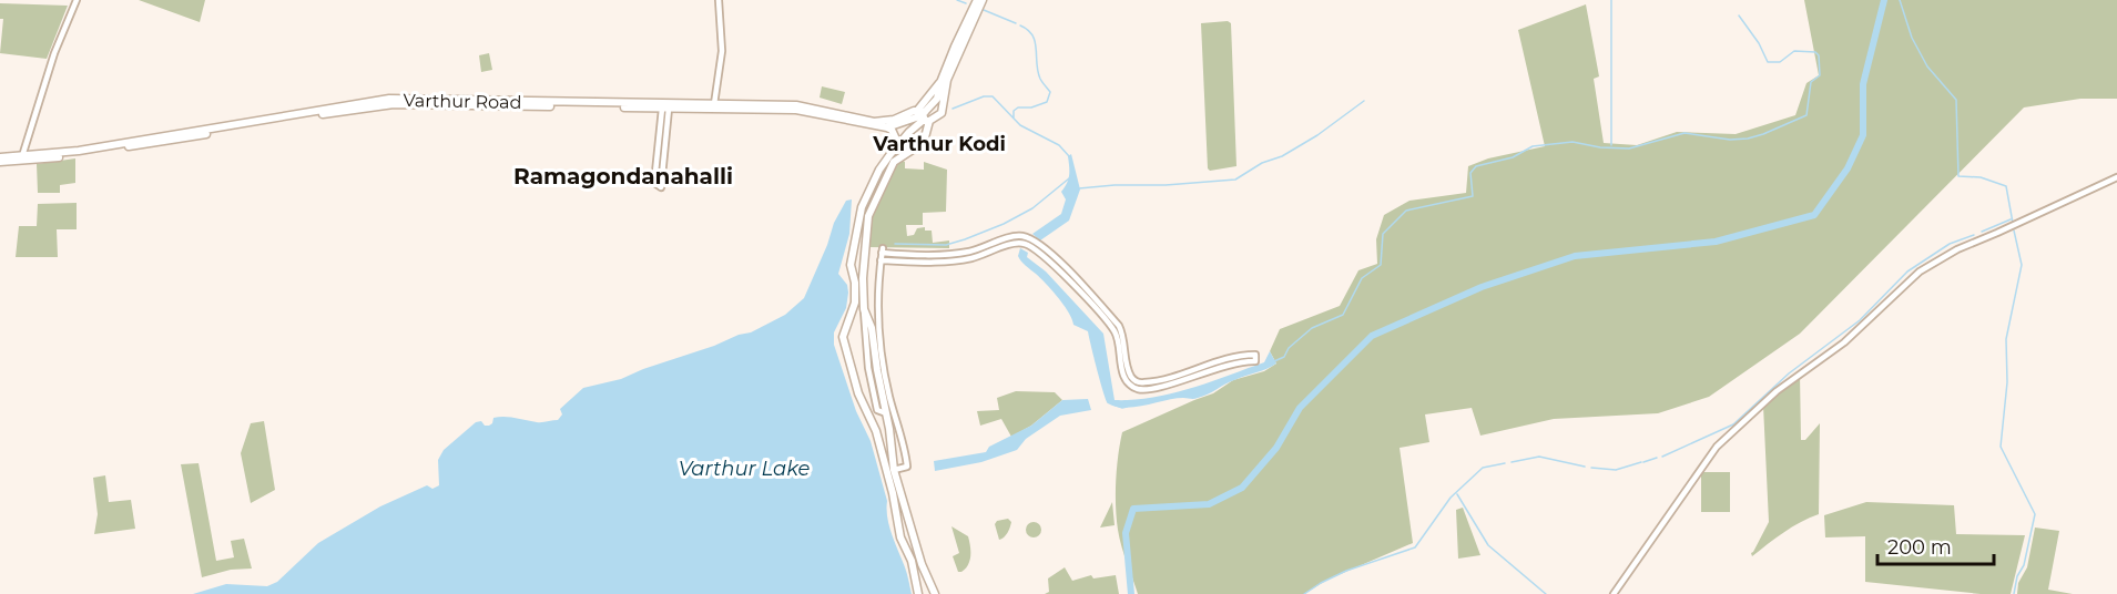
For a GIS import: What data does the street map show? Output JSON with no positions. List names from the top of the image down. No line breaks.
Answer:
{"streets":{"main road":["Varthur Road"]},"districts":["Varthur Kodi","Ramagondanahalli"],"water":["Varthur Lake"],"scale_bar":"200 m"}
